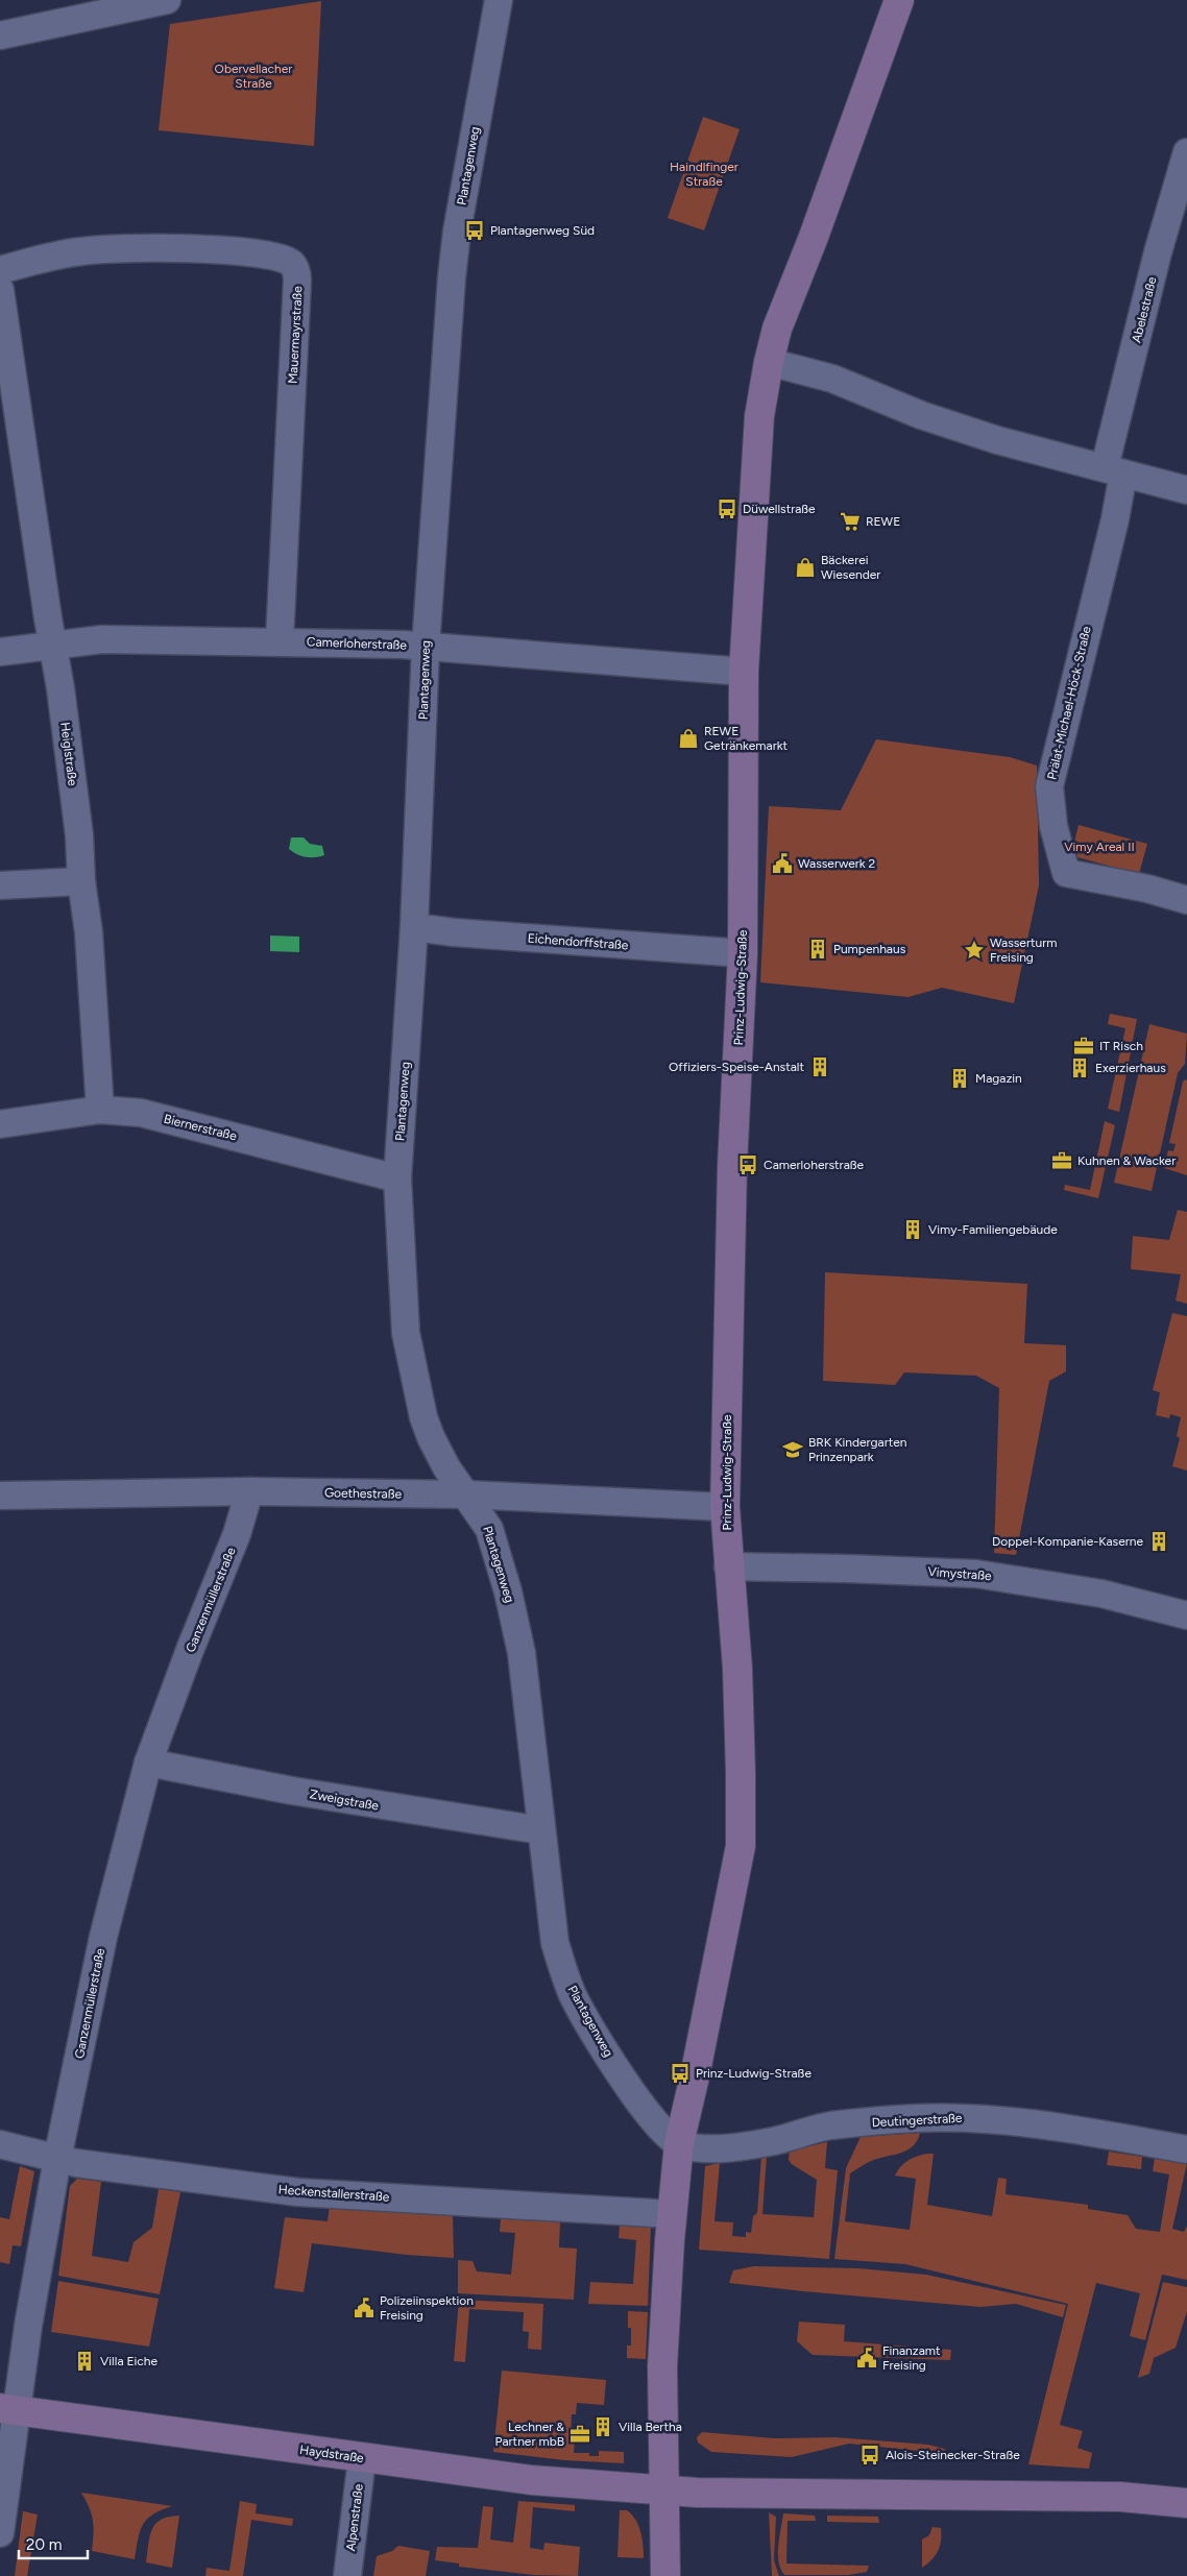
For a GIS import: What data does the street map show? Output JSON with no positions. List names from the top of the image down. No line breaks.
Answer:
{"streets":{"street":["Plantagenweg","Abelestraße","Mauermayrstraße","Camerloherstraße","Prälat-Michael-Höck-Straße","Heiglstraße","Eichendorffstraße","Prinz-Ludwig-Straße","Biernerstraße","Goethestraße","Vimystraße","Ganzenmüllerstraße","Zweigstraße","Deutingerstraße","Heckenstallerstraße","Haydstraße","Alpenstraße"]},"crossings":[["Plantagenweg","Camerloherstraße"],["Plantagenweg","Eichendorffstraße"],["Plantagenweg","Prinz-Ludwig-Straße"],["Plantagenweg","Biernerstraße"],["Plantagenweg","Goethestraße"],["Plantagenweg","Zweigstraße"],["Plantagenweg","Deutingerstraße"],["Abelestraße","Prälat-Michael-Höck-Straße"],["Mauermayrstraße","Camerloherstraße"],["Camerloherstraße","Heiglstraße"],["Camerloherstraße","Prinz-Ludwig-Straße"],["Heiglstraße","Biernerstraße"],["Eichendorffstraße","Prinz-Ludwig-Straße"],["Prinz-Ludwig-Straße","Goethestraße"],["Prinz-Ludwig-Straße","Vimystraße"],["Prinz-Ludwig-Straße","Deutingerstraße"],["Prinz-Ludwig-Straße","Heckenstallerstraße"],["Prinz-Ludwig-Straße","Haydstraße"],["Goethestraße","Ganzenmüllerstraße"],["Ganzenmüllerstraße","Zweigstraße"],["Ganzenmüllerstraße","Heckenstallerstraße"],["Ganzenmüllerstraße","Haydstraße"],["Haydstraße","Alpenstraße"]],"parks":["Obervellacher Straße","Haindlfinger Straße","Vimy Areal II"],"places":{"bus stop":["Plantagenweg Süd","Düwellstraße","Camerloherstraße","Prinz-Ludwig-Straße","Alois-Steinecker-Straße"],"supermarket":["REWE"],"shop":["Bäckerei Wiesender","REWE Getränkemarkt"],"public building":["Wasserwerk 2","Polizeiinspektion Freising","Finanzamt Freising"],"building":["Pumpenhaus","Offiziers-Speise-Anstalt","Exerzierhaus","Magazin","Vimy-Familiengebäude","Doppel-Kompanie-Kaserne","Villa Eiche","Villa Bertha"],"place":["Wasserturm Freising"],"office":["IT Risch","Kuhnen & Wacker","Lechner & Partner mbB"],"school or university":["BRK Kindergarten Prinzenpark"]},"scale_bar":"20 m"}
